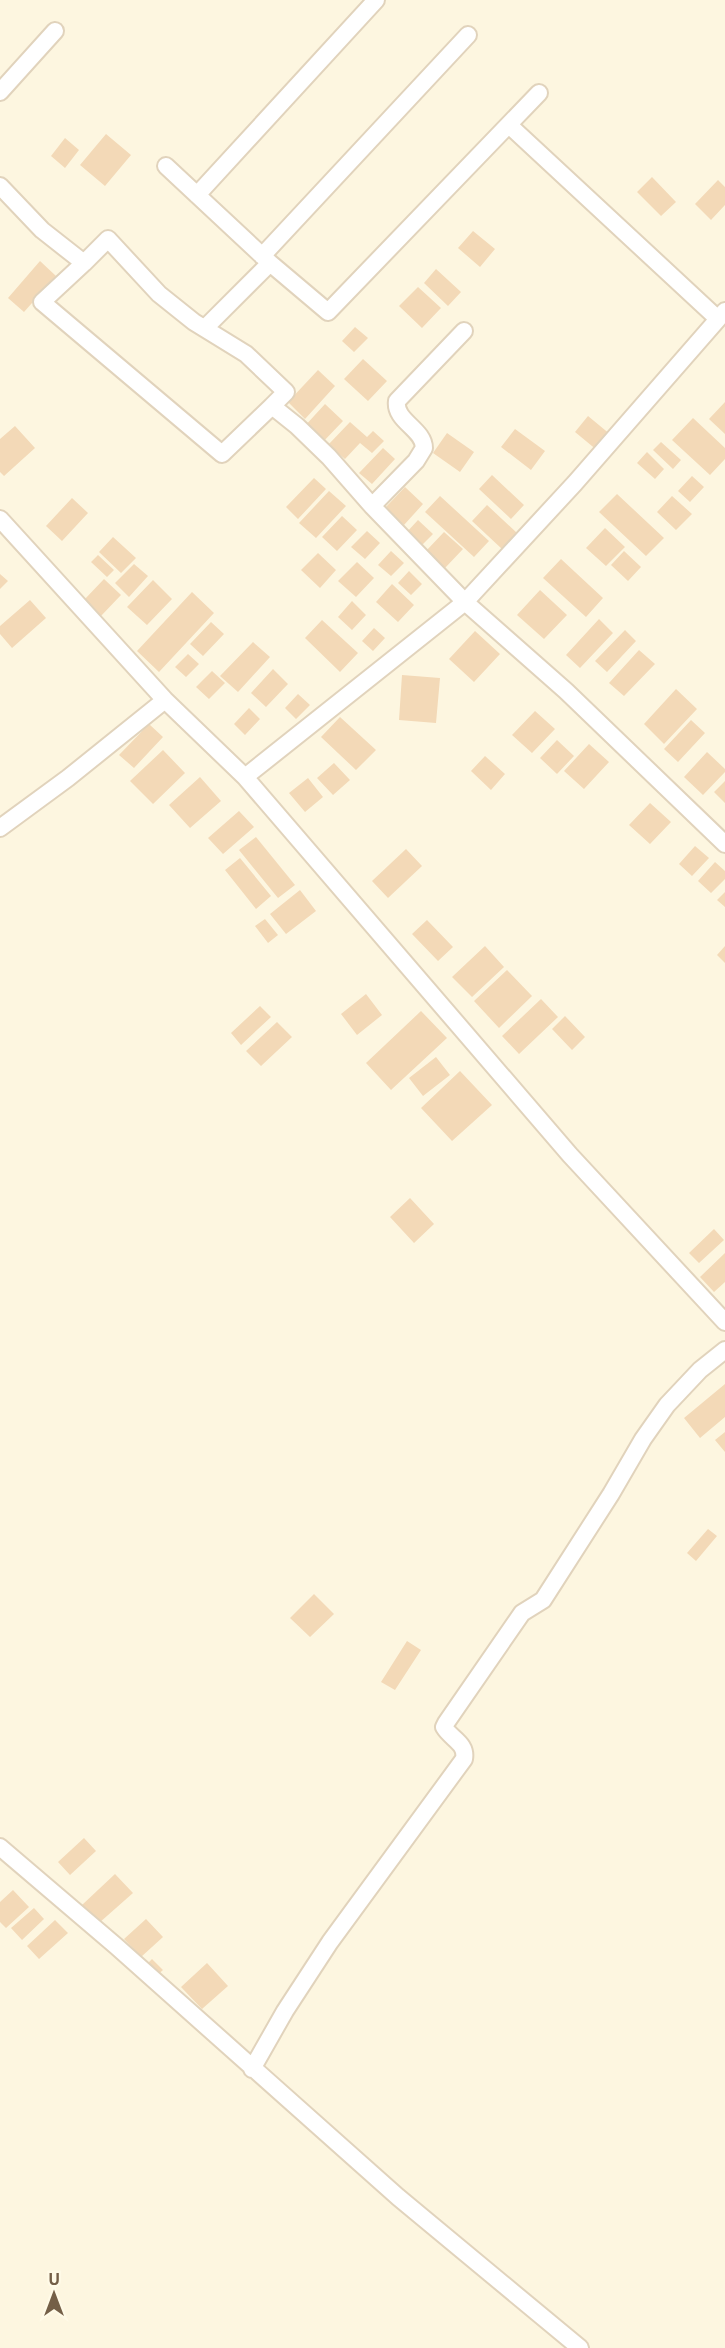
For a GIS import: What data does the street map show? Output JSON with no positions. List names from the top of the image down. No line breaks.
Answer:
{"north":"top"}
